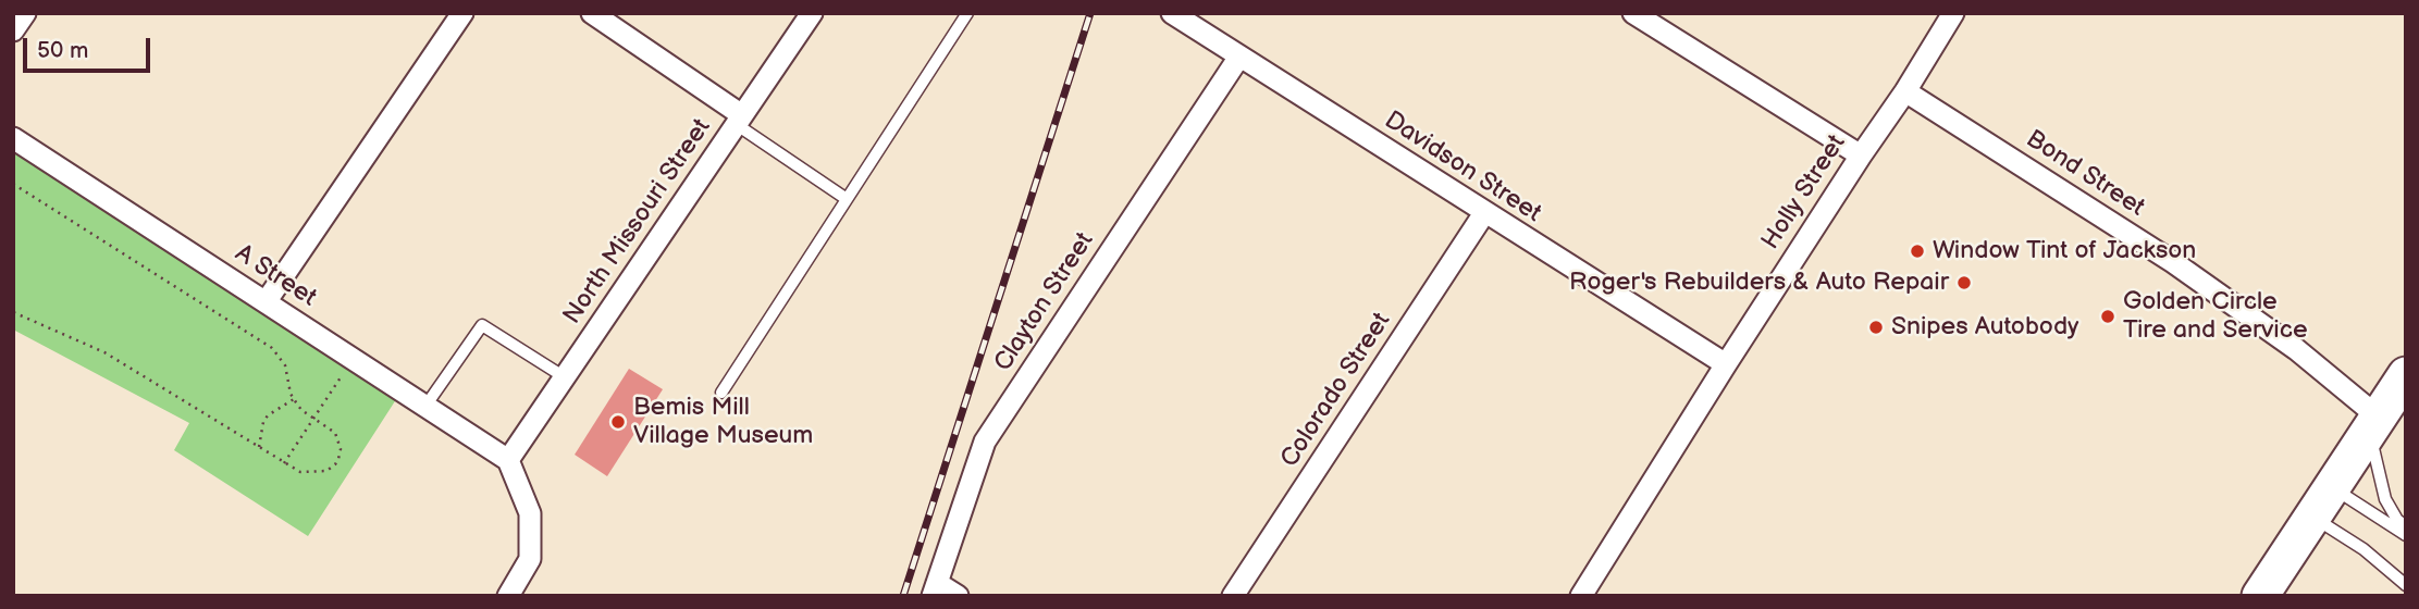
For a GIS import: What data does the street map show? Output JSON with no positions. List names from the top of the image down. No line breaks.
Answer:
{"streets":{"street":["Davidson Street","Bond Street","Holly Street","North Missouri Street","A Street","Clayton Street","Colorado Street"]},"crossings":[["Davidson Street","Holly Street"],["Davidson Street","Clayton Street"],["Davidson Street","Colorado Street"],["Bond Street","Holly Street"],["North Missouri Street","A Street"]],"places":["Window Tint of Jackson","Roger's Rebuilders & Auto Repair","Golden Circle Tire and Service","Snipes Autobody","Bemis Mill Village Museum"],"scale_bar":"50 m"}
